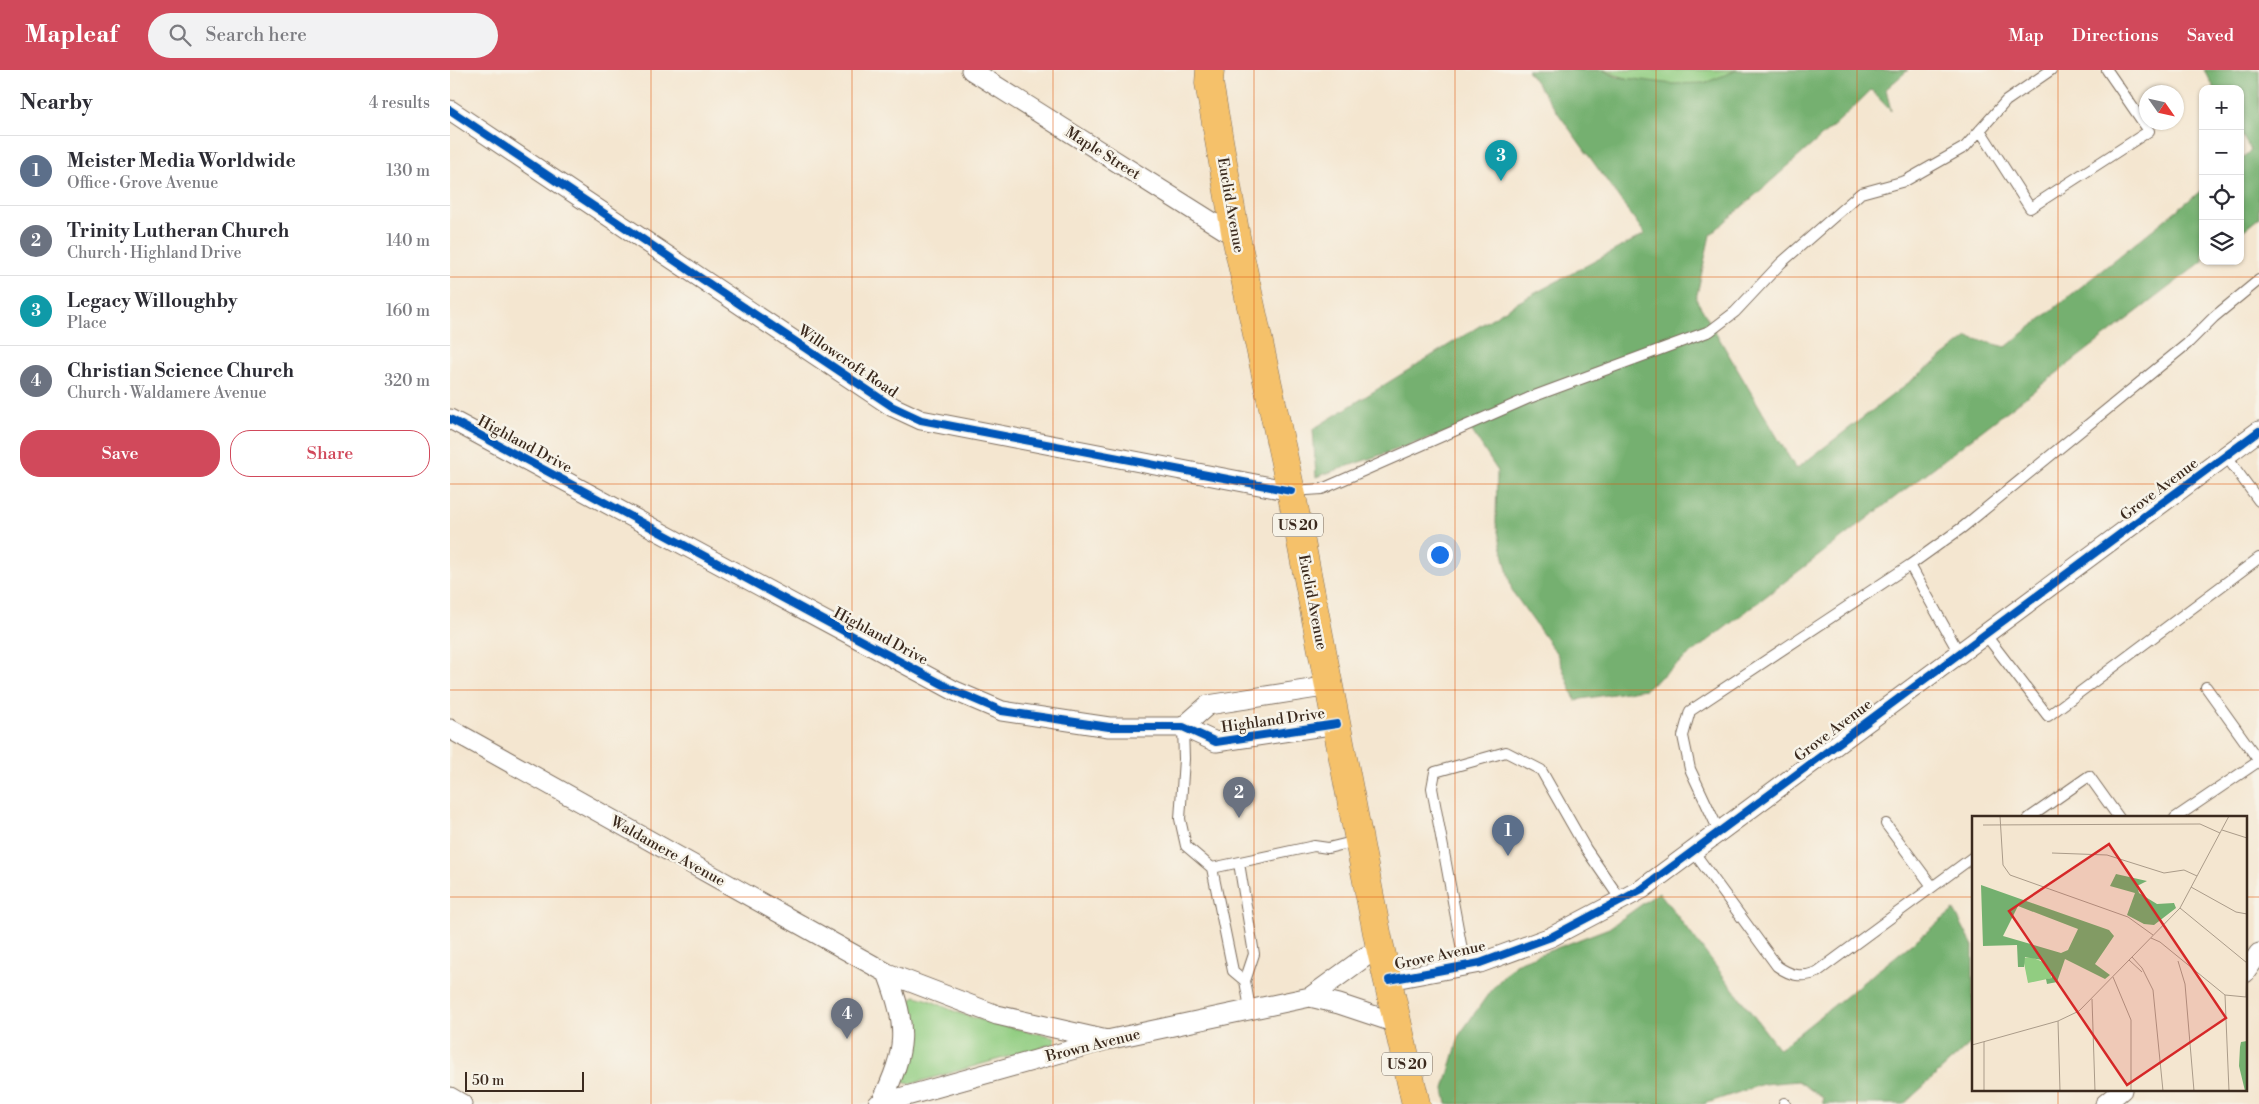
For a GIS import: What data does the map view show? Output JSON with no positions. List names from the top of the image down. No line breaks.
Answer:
{"streets":{"main road":["Euclid Avenue","US 20"],"street":["Maple Street","Willowcroft Road","Highland Drive","Grove Avenue","Waldamere Avenue","Brown Avenue"]},"crossings":[["Maple Street","Euclid Avenue"],["Euclid Avenue","Willowcroft Road"],["Euclid Avenue","Highland Drive"],["Euclid Avenue","Grove Avenue"],["Euclid Avenue","Brown Avenue"],["Waldamere Avenue","Brown Avenue"]],"scale_bar":"50 m","north":"bottom right","page":{"header":"Mapleaf","search":"Search here","nav":["Map","Directions","Saved"],"heading":["Nearby","4 results"],"map_buttons":["+","−"],"list":[{"mark":"1","name":"Meister Media Worldwide","note":"Office · Grove Avenue","value":"130 m"},{"mark":"2","name":"Trinity Lutheran Church","note":"Church · Highland Drive","value":"140 m"},{"mark":"3","name":"Legacy Willoughby","note":"Place","value":"160 m"},{"mark":"4","name":"Christian Science Church","note":"Church · Waldamere Avenue","value":"320 m"}],"pins":["3","2","1","4"],"buttons":["Save","Share"],"scale":"50 m"}}
